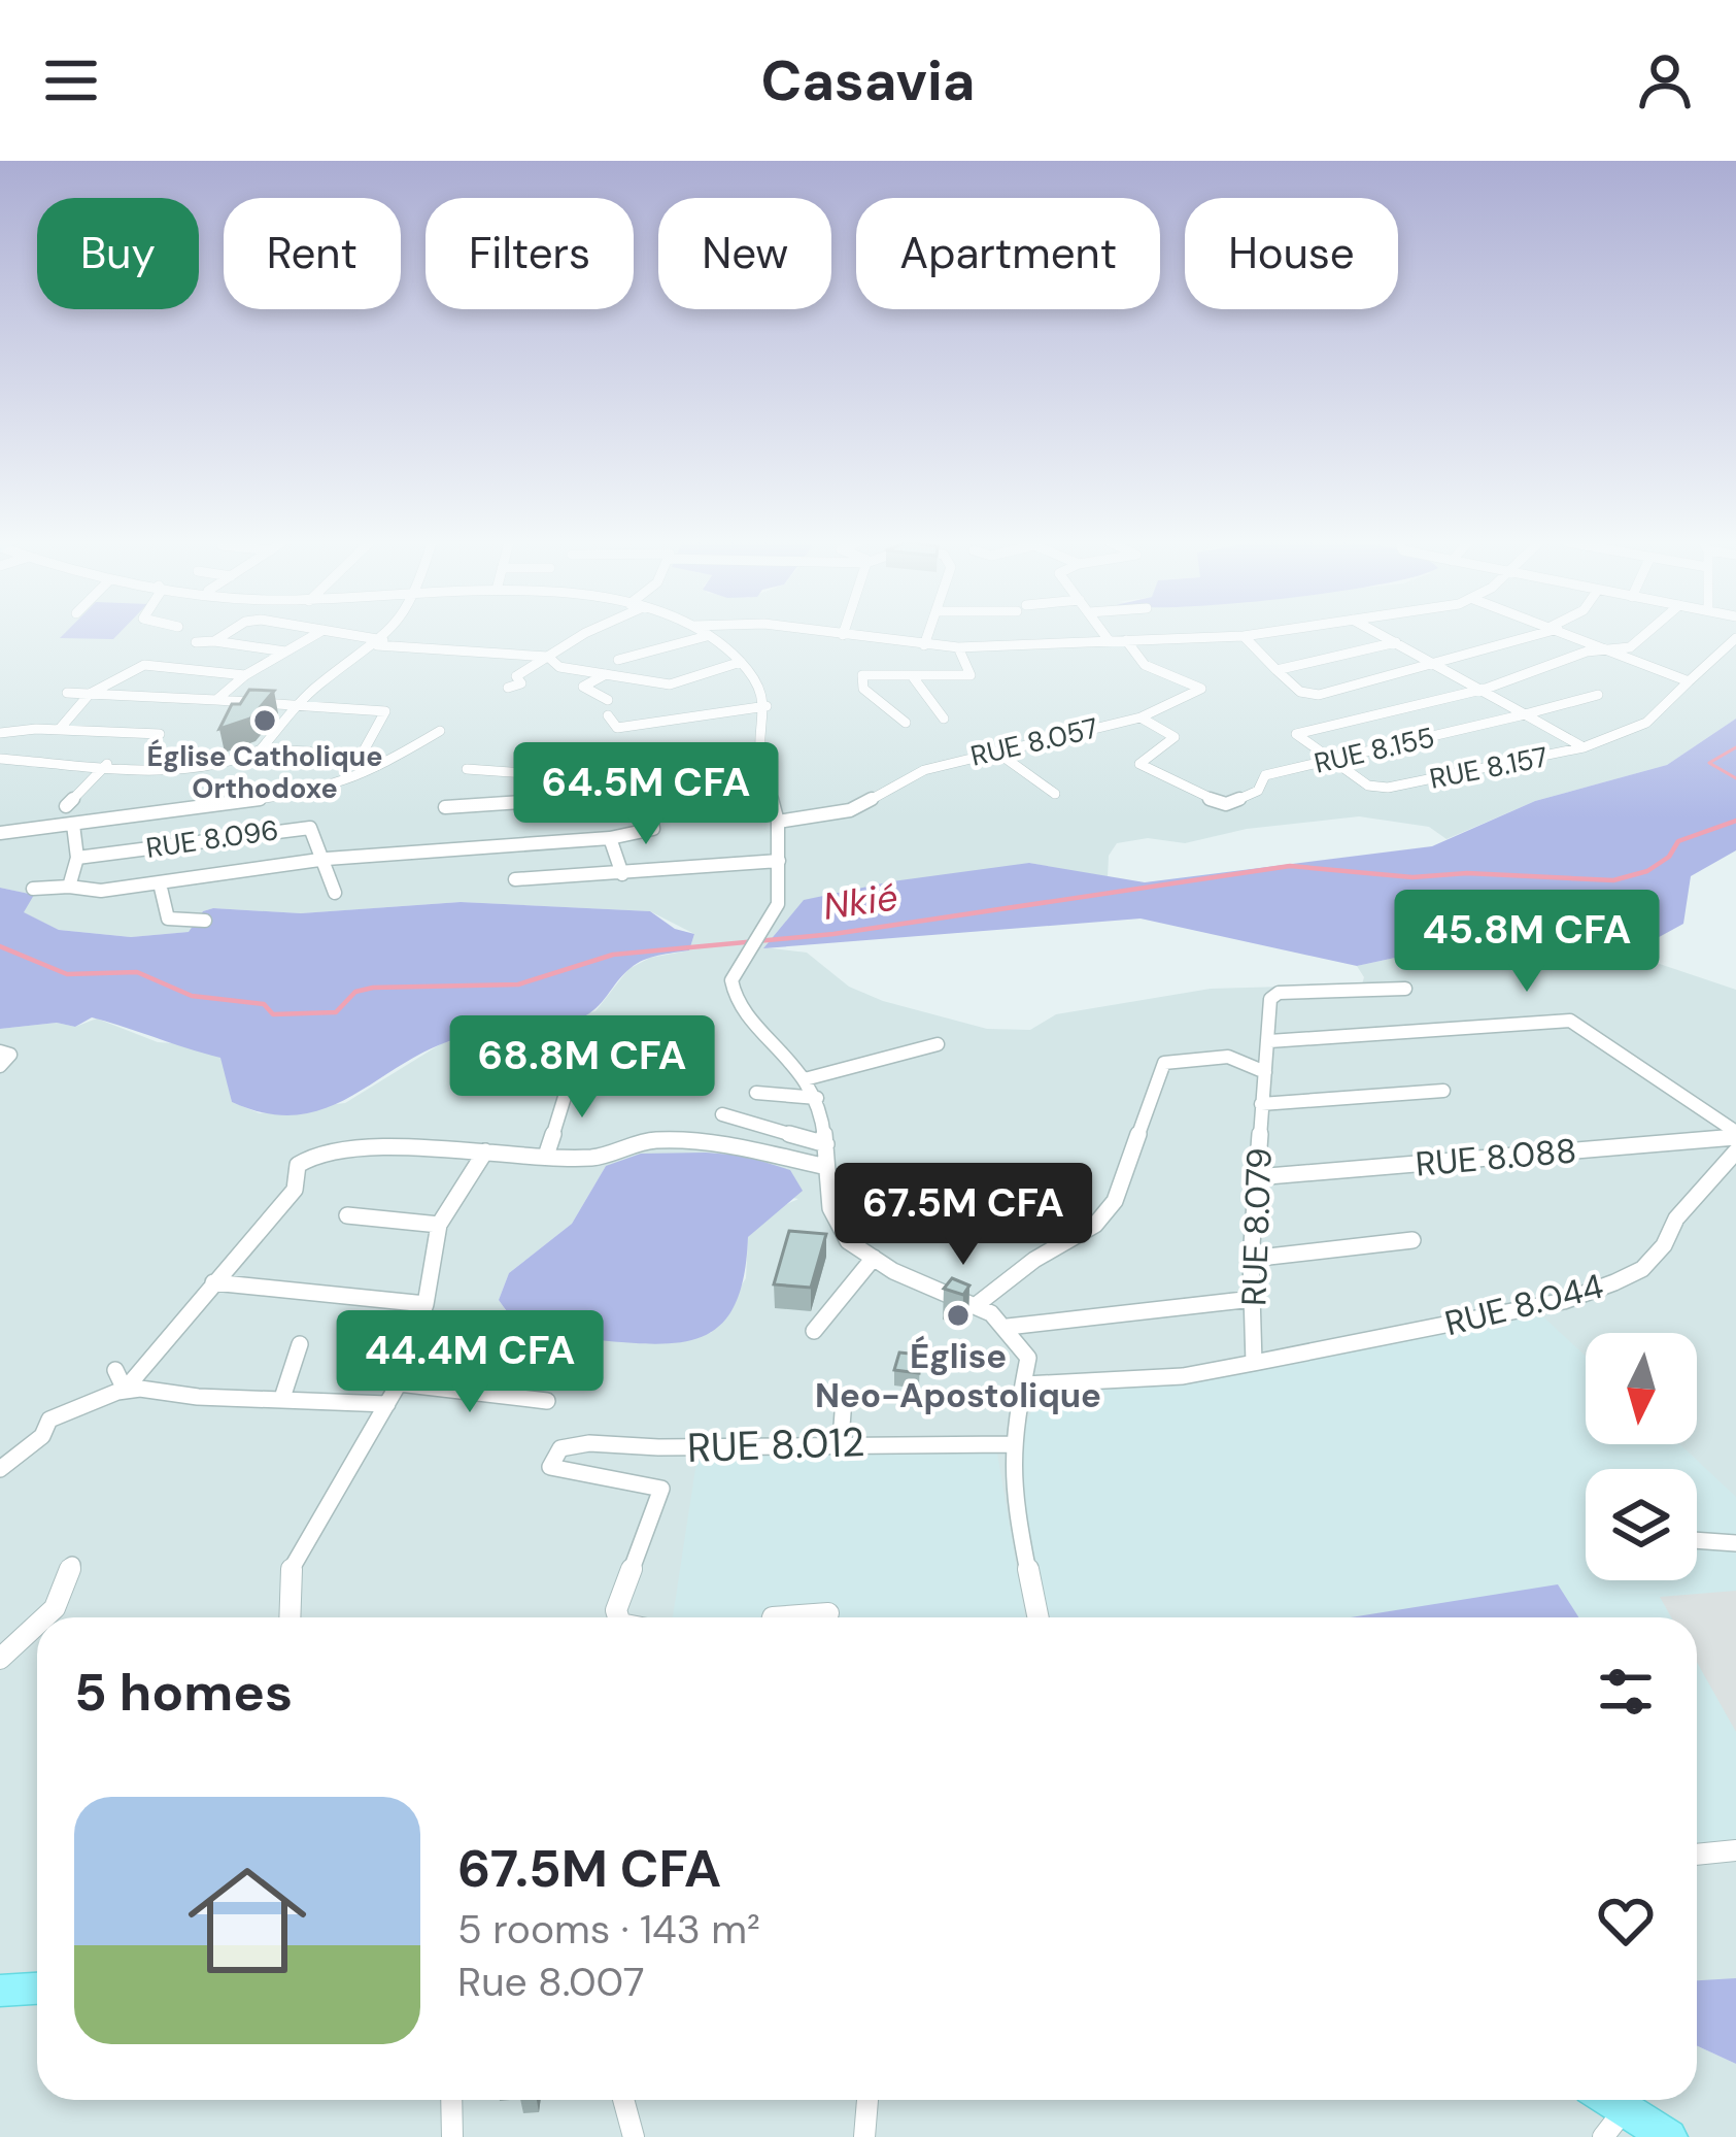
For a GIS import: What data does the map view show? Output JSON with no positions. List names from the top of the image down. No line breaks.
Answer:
{"streets":{"street":["RUE 8.057","RUE 8.155","RUE 8.157","RUE 8.096","RUE 8.088","RUE 8.079","RUE 8.044","RUE 8.012"]},"crossings":[["RUE 8.057","RUE 8.155"],["RUE 8.155","RUE 8.157"],["RUE 8.088","RUE 8.079"],["RUE 8.079","RUE 8.044"]],"water":["Nkié"],"places":["Église Catholique Orthodoxe","Église Neo-Apostolique"],"north":"bottom","page":{"header":"Casavia","chip":["Buy","Rent","Filters","New","Apartment","House"],"price":["64.5M CFA","45.8M CFA","68.8M CFA","67.5M CFA","44.4M CFA"],"heading":"5 homes","list":[{"name":"67.5M CFA","note":"5 rooms · 143 m² · Rue 8.007"}]}}
